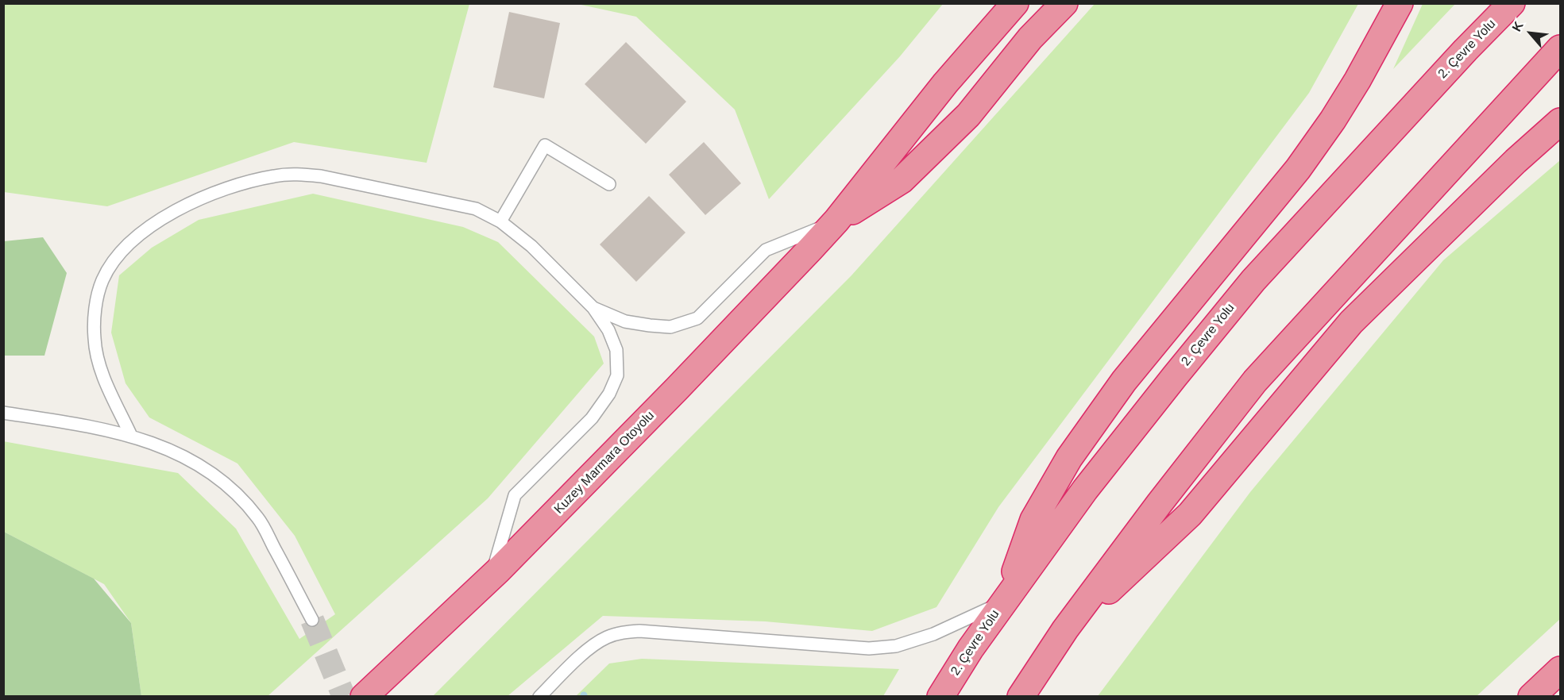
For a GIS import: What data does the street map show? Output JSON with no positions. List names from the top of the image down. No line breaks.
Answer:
{"streets":{"highway":["2. Çevre Yolu","Kuzey Marmara Otoyolu"]},"north":"top left"}
